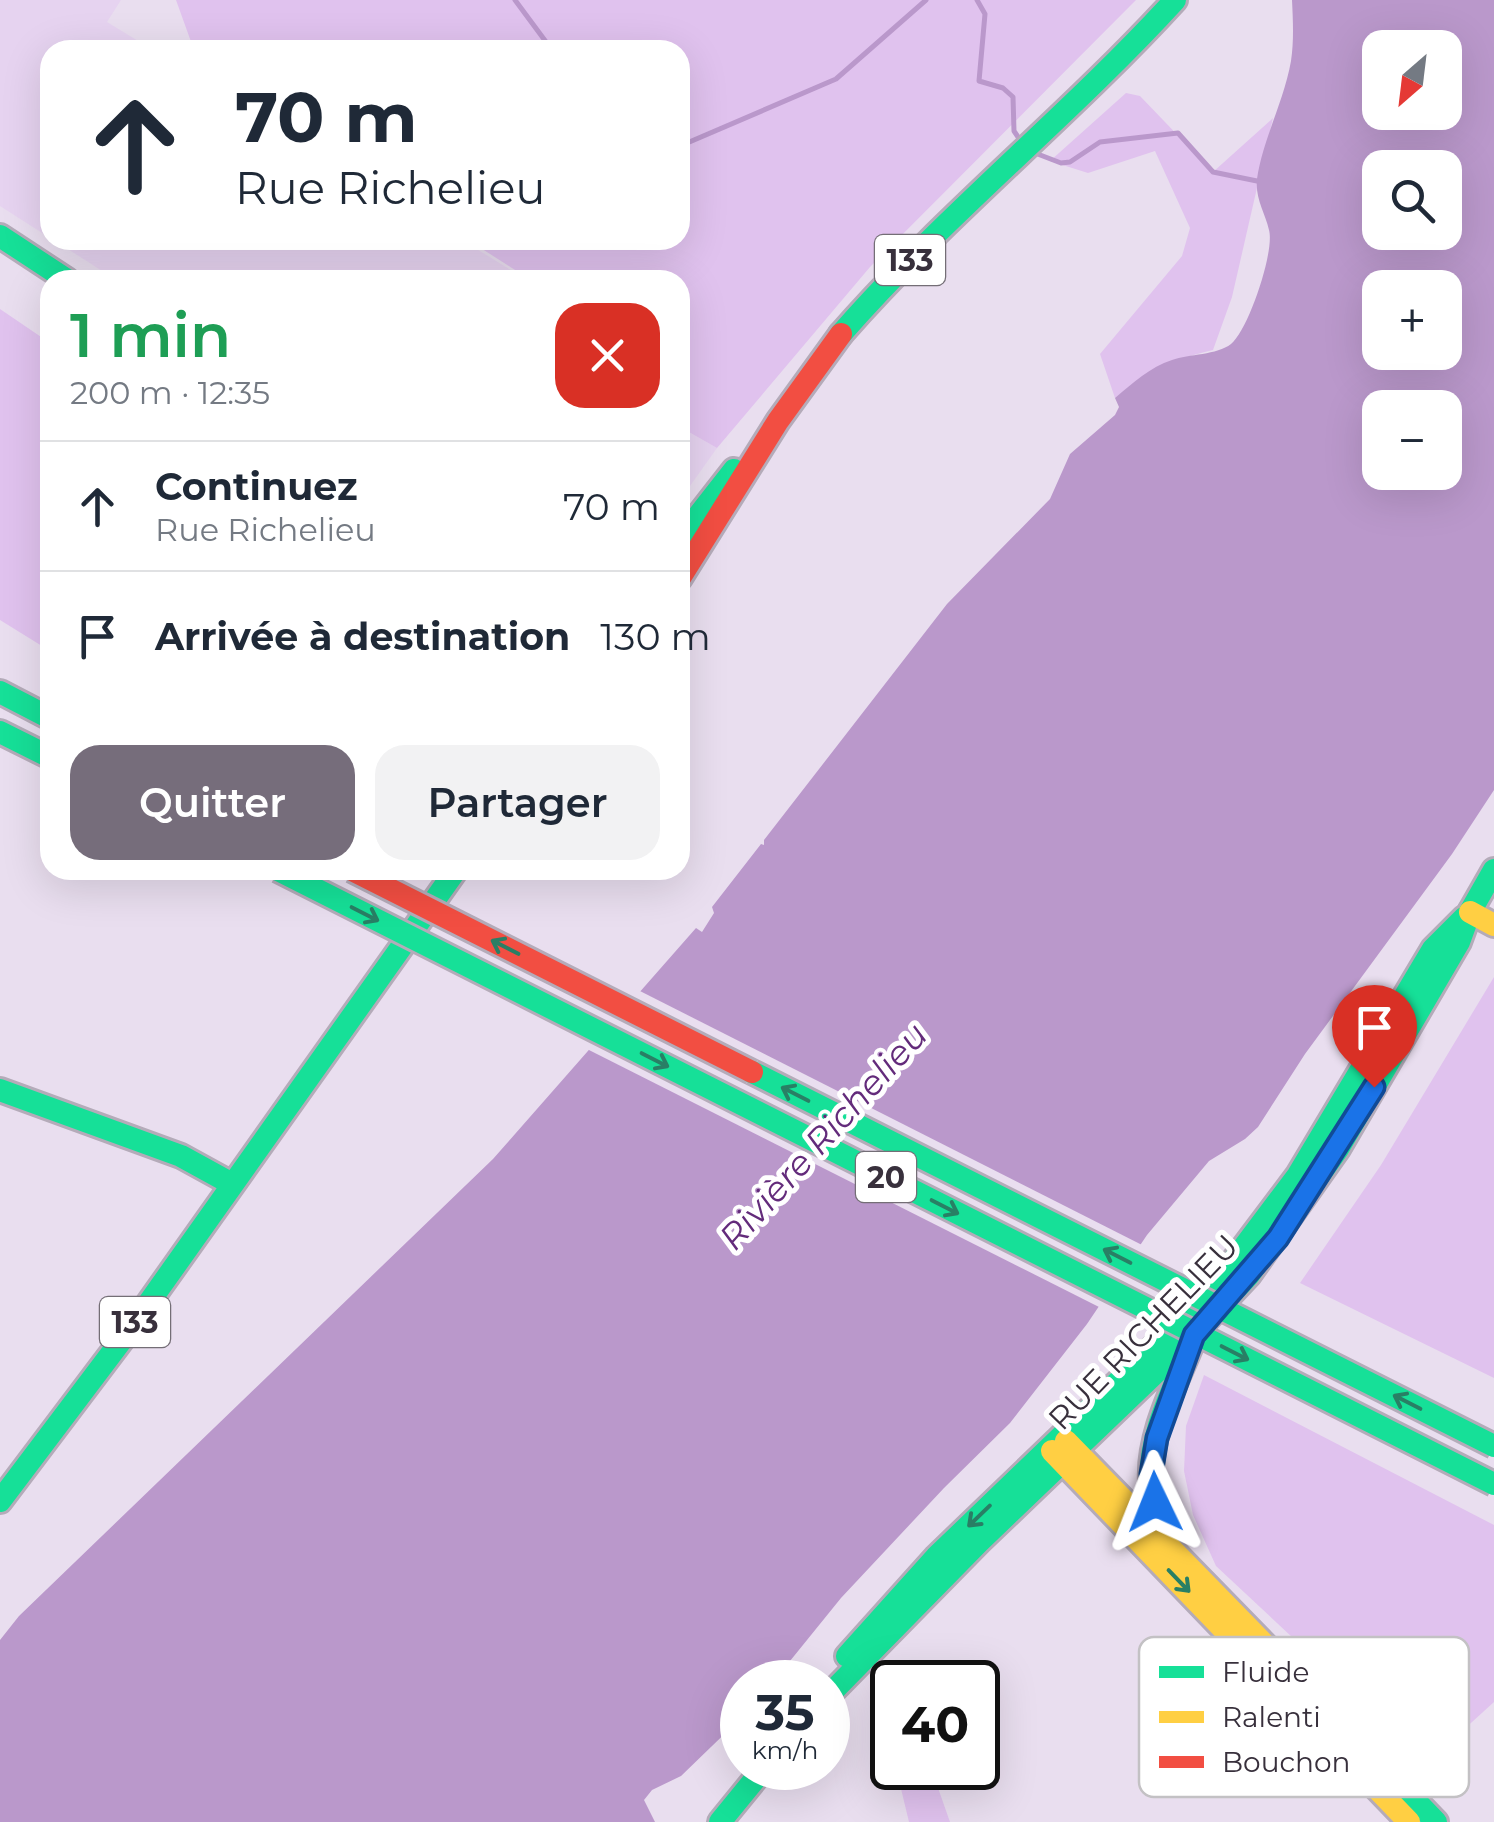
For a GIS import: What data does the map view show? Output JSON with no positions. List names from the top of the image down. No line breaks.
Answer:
{"streets":{"main road":["133","20","RUE RICHELIEU"]},"water":["Rivière Richelieu"],"legend":["Fluide","Ralenti","Bouchon"],"north":"bottom left","page":{"map_buttons":["+","−"],"turn":["70 m","Rue Richelieu"],"heading":["1 min","200 m · 12:35"],"list":[{"name":"Continuez","note":"Rue Richelieu","value":"70 m"},{"name":"Arrivée à destination","value":"130 m"}],"buttons":["Quitter","Partager"],"speed":"35 km/h","limit":"40"}}
